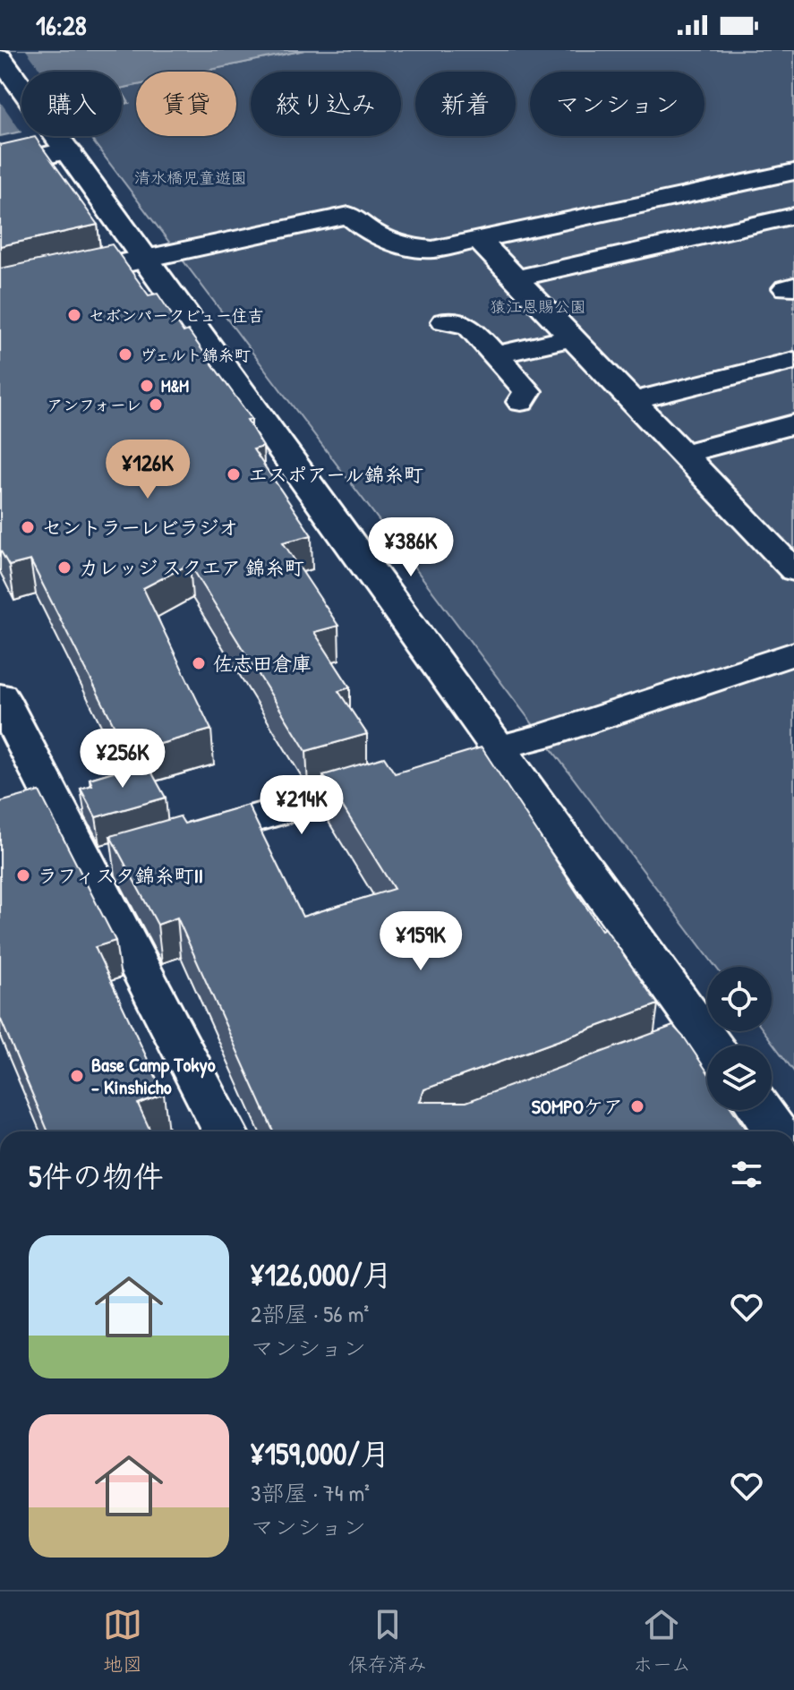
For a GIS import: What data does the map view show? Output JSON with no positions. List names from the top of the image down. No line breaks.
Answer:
{"parks":["清水橋児童遊園","猿江恩賜公園"],"places":["セボンパークビュー住吉","ヴェルト錦糸町","M&M","アンフォーレ","エスポアール錦糸町","セントラーレビラジオ","カレッジ スクエア 錦糸町","佐志田倉庫","ラフィスタ錦糸町II","Base Camp Tokyo - Kinshicho","SOMPOケア"],"page":{"status":"16:28","chip":["購入","賃貸","絞り込み","新着","マンション"],"price":["¥126K","¥386K","¥256K","¥214K","¥159K"],"heading":"5件の物件","list":[{"name":"¥126,000/月","note":"2部屋 · 56 m² · マンション"},{"name":"¥159,000/月","note":"3部屋 · 74 m² · マンション"}],"tabs":["地図","保存済み","ホーム"]}}
